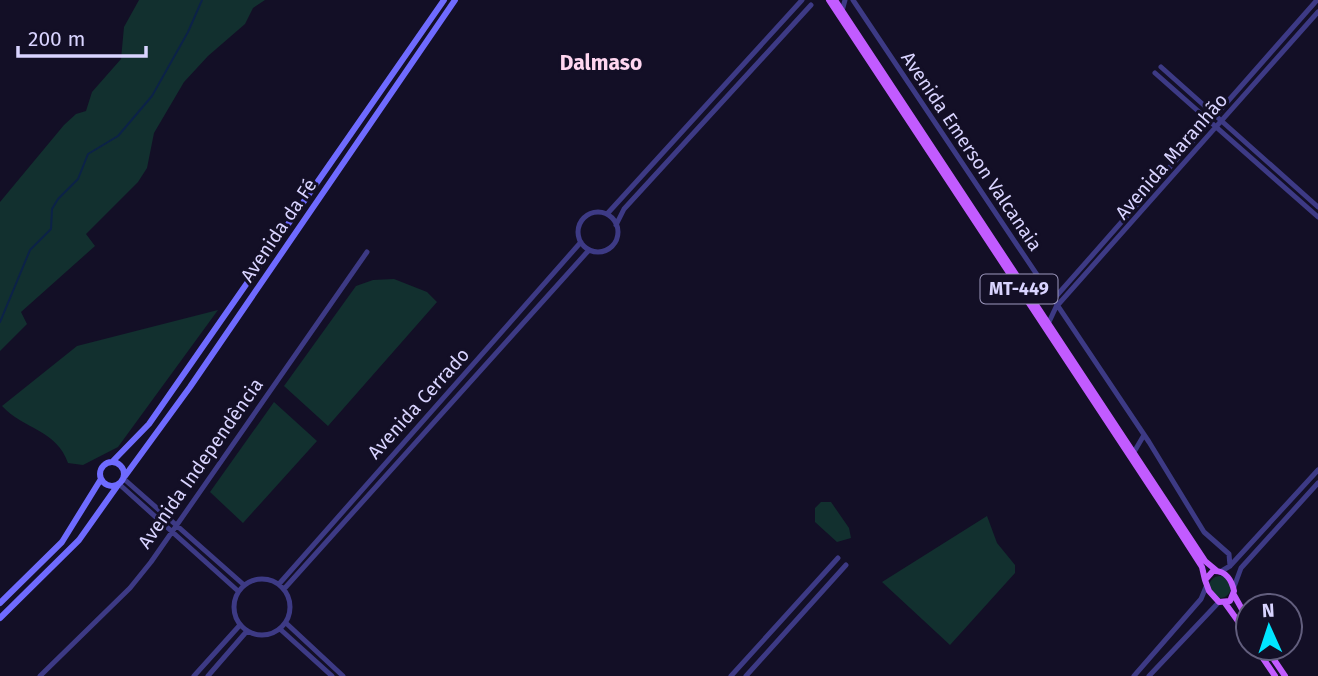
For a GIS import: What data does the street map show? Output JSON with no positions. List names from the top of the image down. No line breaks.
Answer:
{"streets":{"main road":["Avenida da Fé","MT-449"],"street":["Avenida Emerson Valcanaia","Avenida Maranhão","Avenida Cerrado","Avenida Independência"]},"crossings":[["Avenida Emerson Valcanaia","Avenida Maranhão"],["Avenida Maranhão","MT-449"]],"districts":["Dalmaso"],"scale_bar":"200 m","north":"top"}
